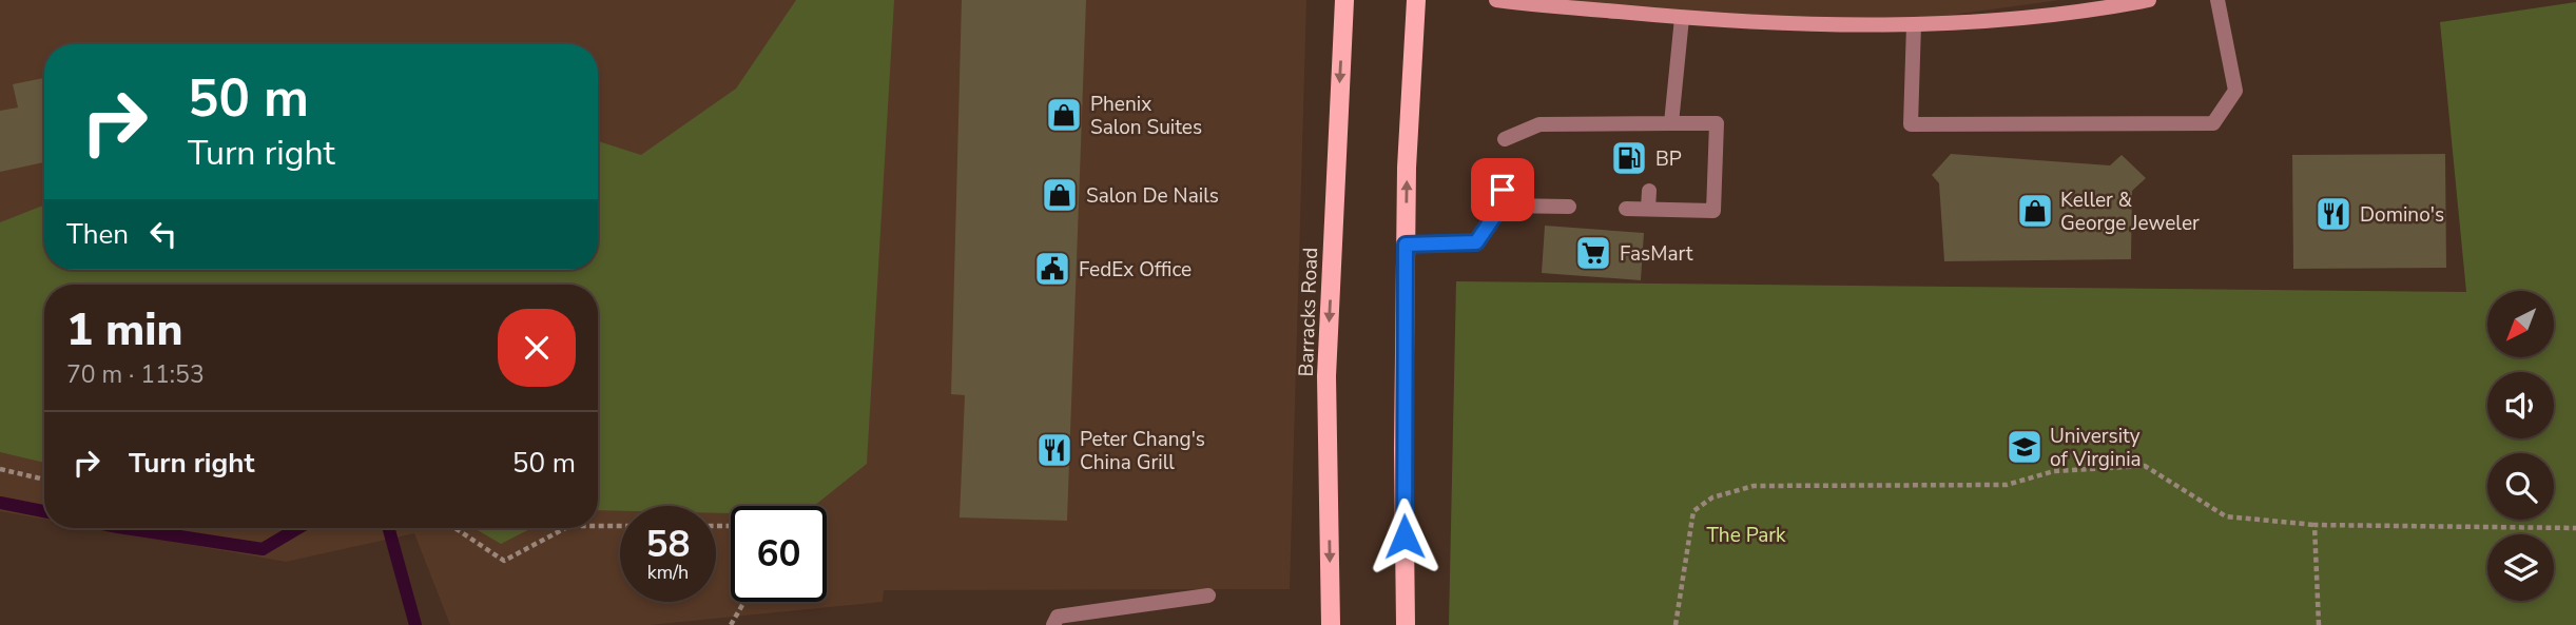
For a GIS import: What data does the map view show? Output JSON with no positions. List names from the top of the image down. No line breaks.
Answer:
{"streets":{"main road":["Barracks Road"]},"parks":["The Park"],"places":{"shop":["Phenix Salon Suites","Salon De Nails","Keller & George Jeweler"],"fuel station":["BP"],"restaurant":["Domino's","Peter Chang's China Grill"],"supermarket":["FasMart"],"public building":["FedEx Office"],"school or university":["University of Virginia"]},"north":"bottom left","page":{"turn":["50 m","Turn right"],"then":"Then","heading":["1 min","70 m · 11:53"],"list":[{"name":"Turn right","value":"50 m"}],"speed":"58 km/h","limit":"60"}}
